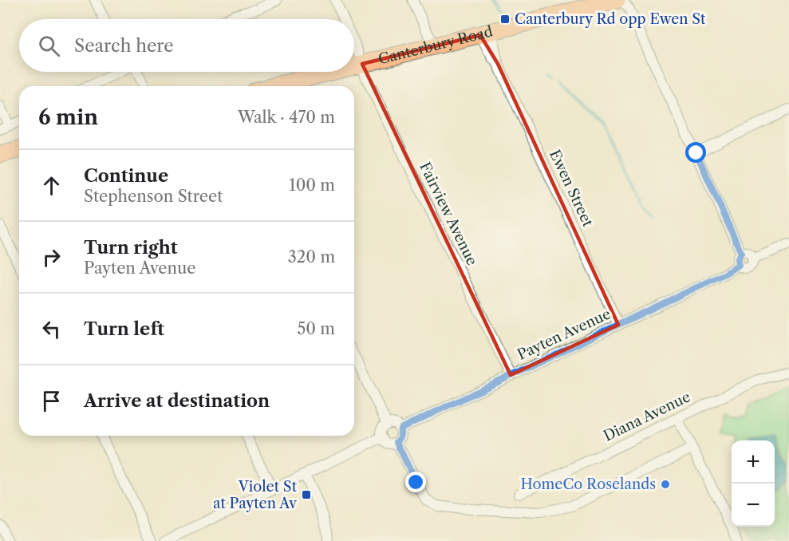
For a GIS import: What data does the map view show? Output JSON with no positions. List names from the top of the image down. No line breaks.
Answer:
{"streets":{"highway":["Canterbury Road"],"street":["Ewen Street","Fairview Avenue","Payten Avenue","Diana Avenue"]},"crossings":[["Canterbury Road","Ewen Street"],["Canterbury Road","Fairview Avenue"],["Ewen Street","Payten Avenue"],["Fairview Avenue","Payten Avenue"]],"places":{"transit":["Canterbury Rd opp Ewen St","Violet St at Payten Av"],"other":["HomeCo Roselands"]},"page":{"search":"Search here","heading":["6 min","Walk · 470 m"],"list":[["Continue","Stephenson Street","100 m"],["Turn right","Payten Avenue","320 m"],["Turn left","50 m"],"Arrive at destination"],"map_buttons":["+","−"]}}
